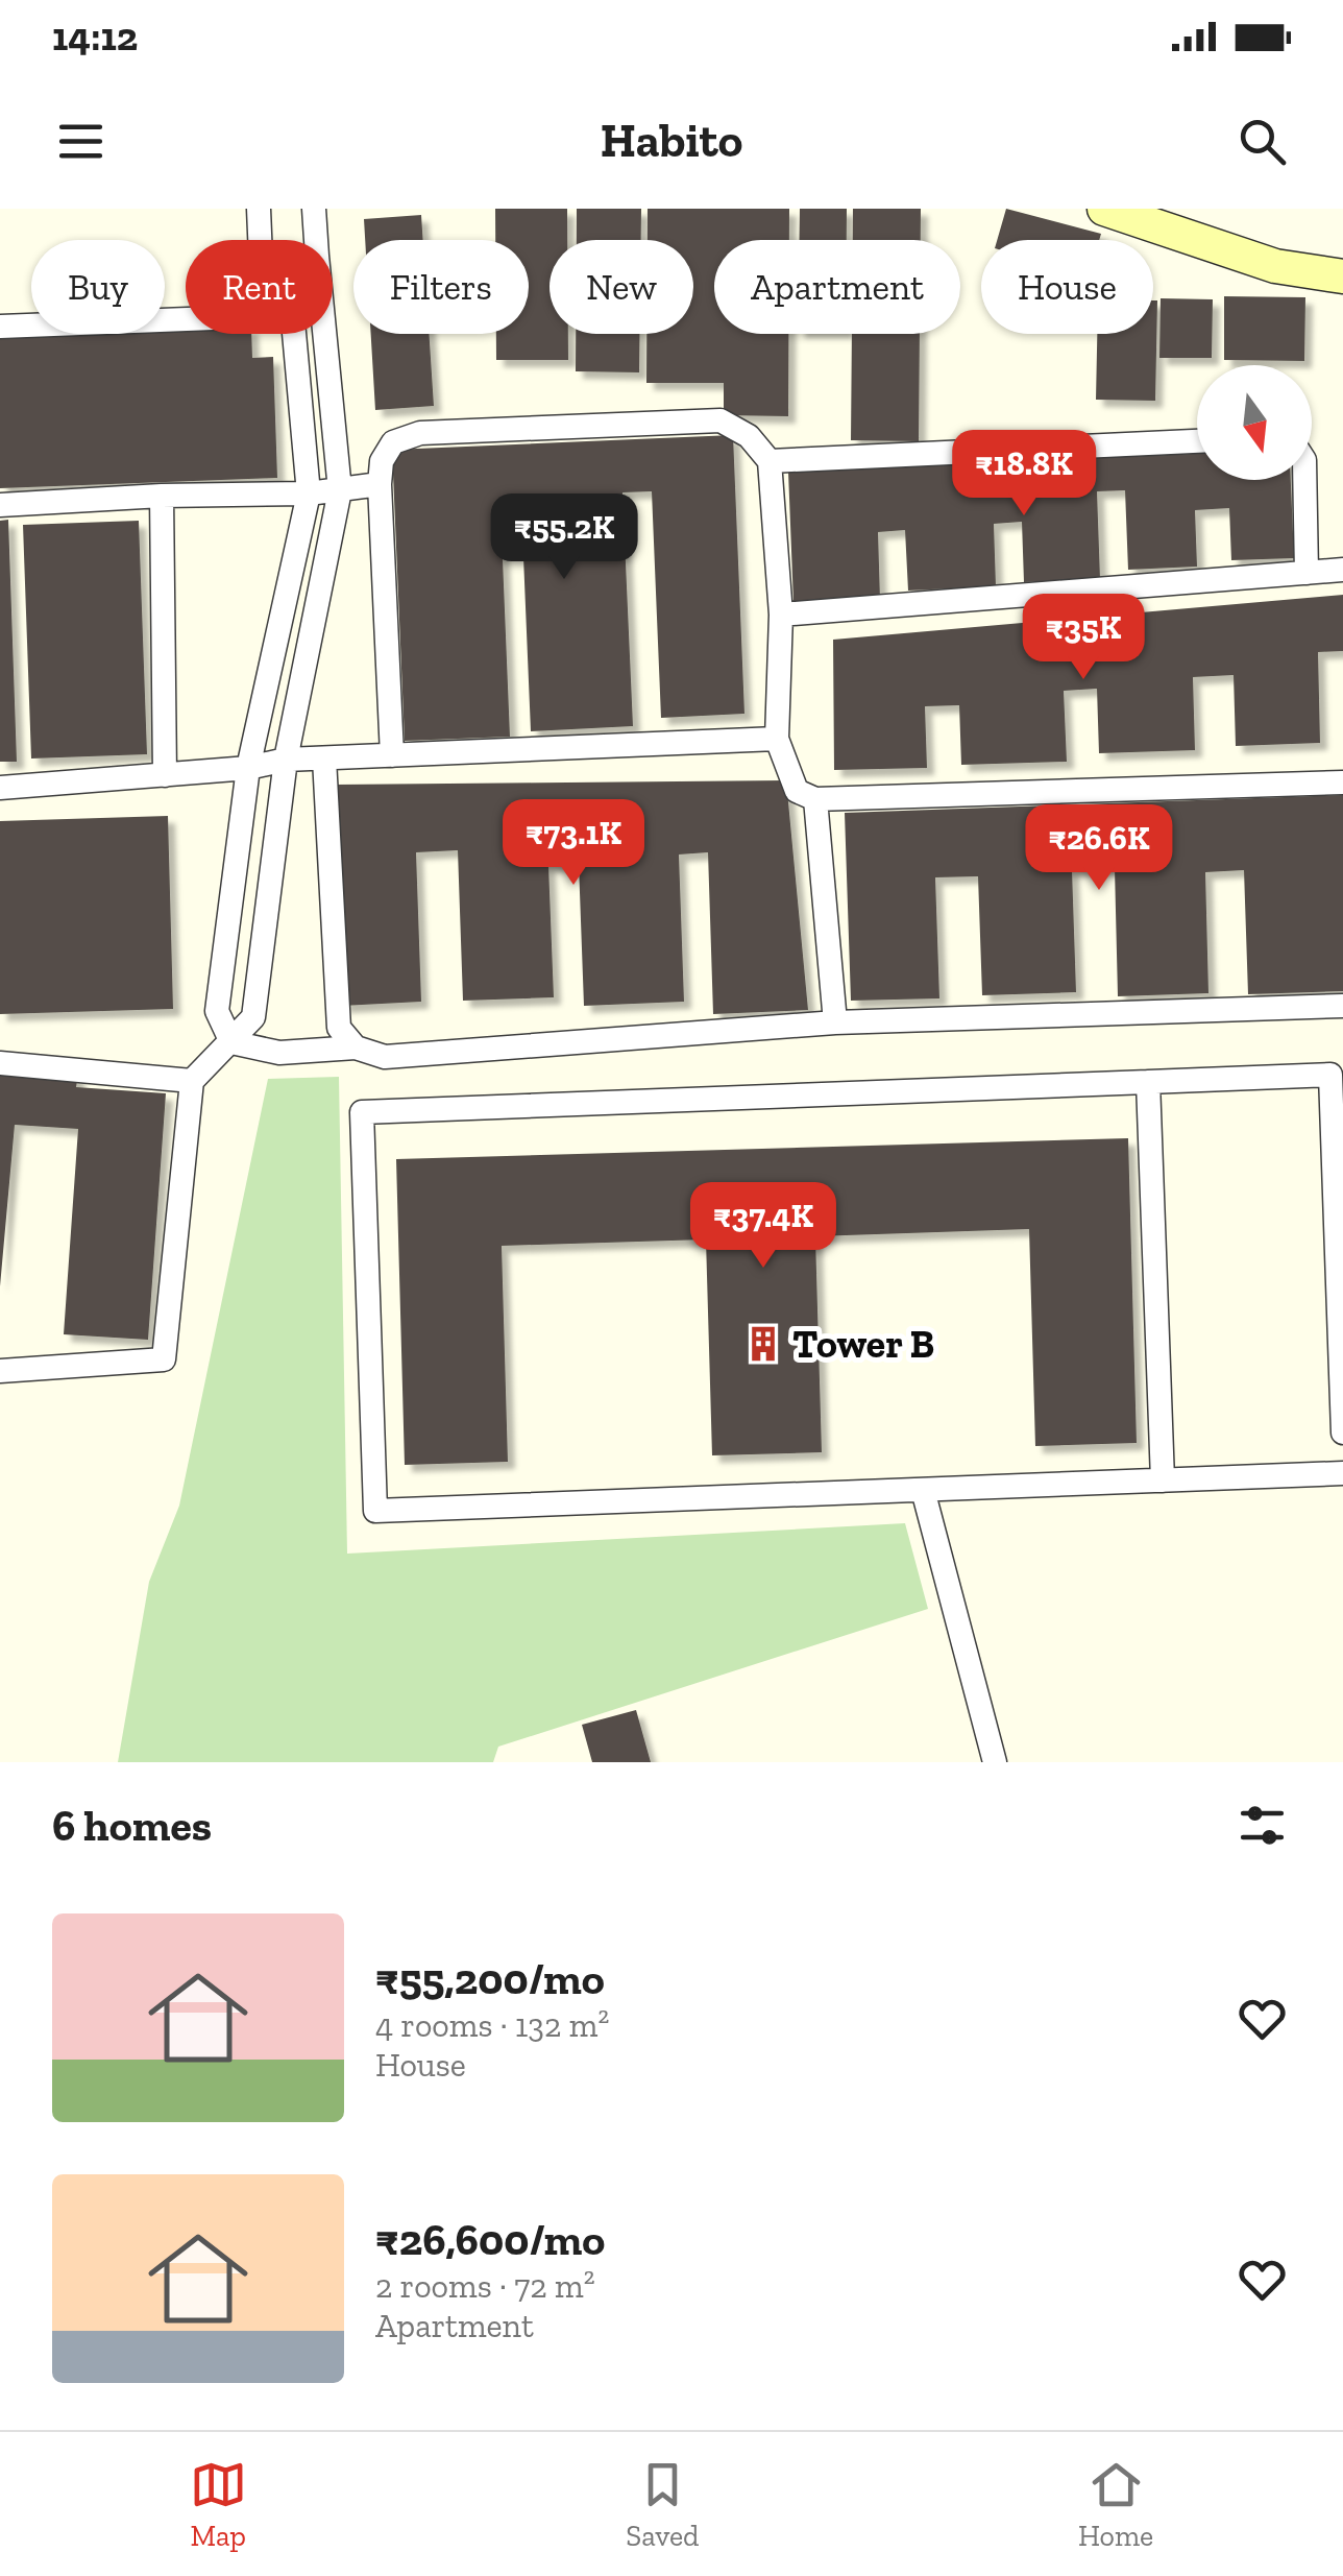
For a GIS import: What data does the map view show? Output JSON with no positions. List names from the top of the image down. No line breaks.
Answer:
{"places":{"building":["Tower B"]},"north":"bottom","page":{"status":"14:12","header":"Habito","chip":["Buy","Rent","Filters","New","Apartment","House"],"price":["₹18.8K","₹55.2K","₹35K","₹73.1K","₹26.6K","₹37.4K"],"heading":"6 homes","list":[{"name":"₹55,200/mo","note":"4 rooms · 132 m² · House"},{"name":"₹26,600/mo","note":"2 rooms · 72 m² · Apartment"}],"tabs":["Map","Saved","Home"]}}
